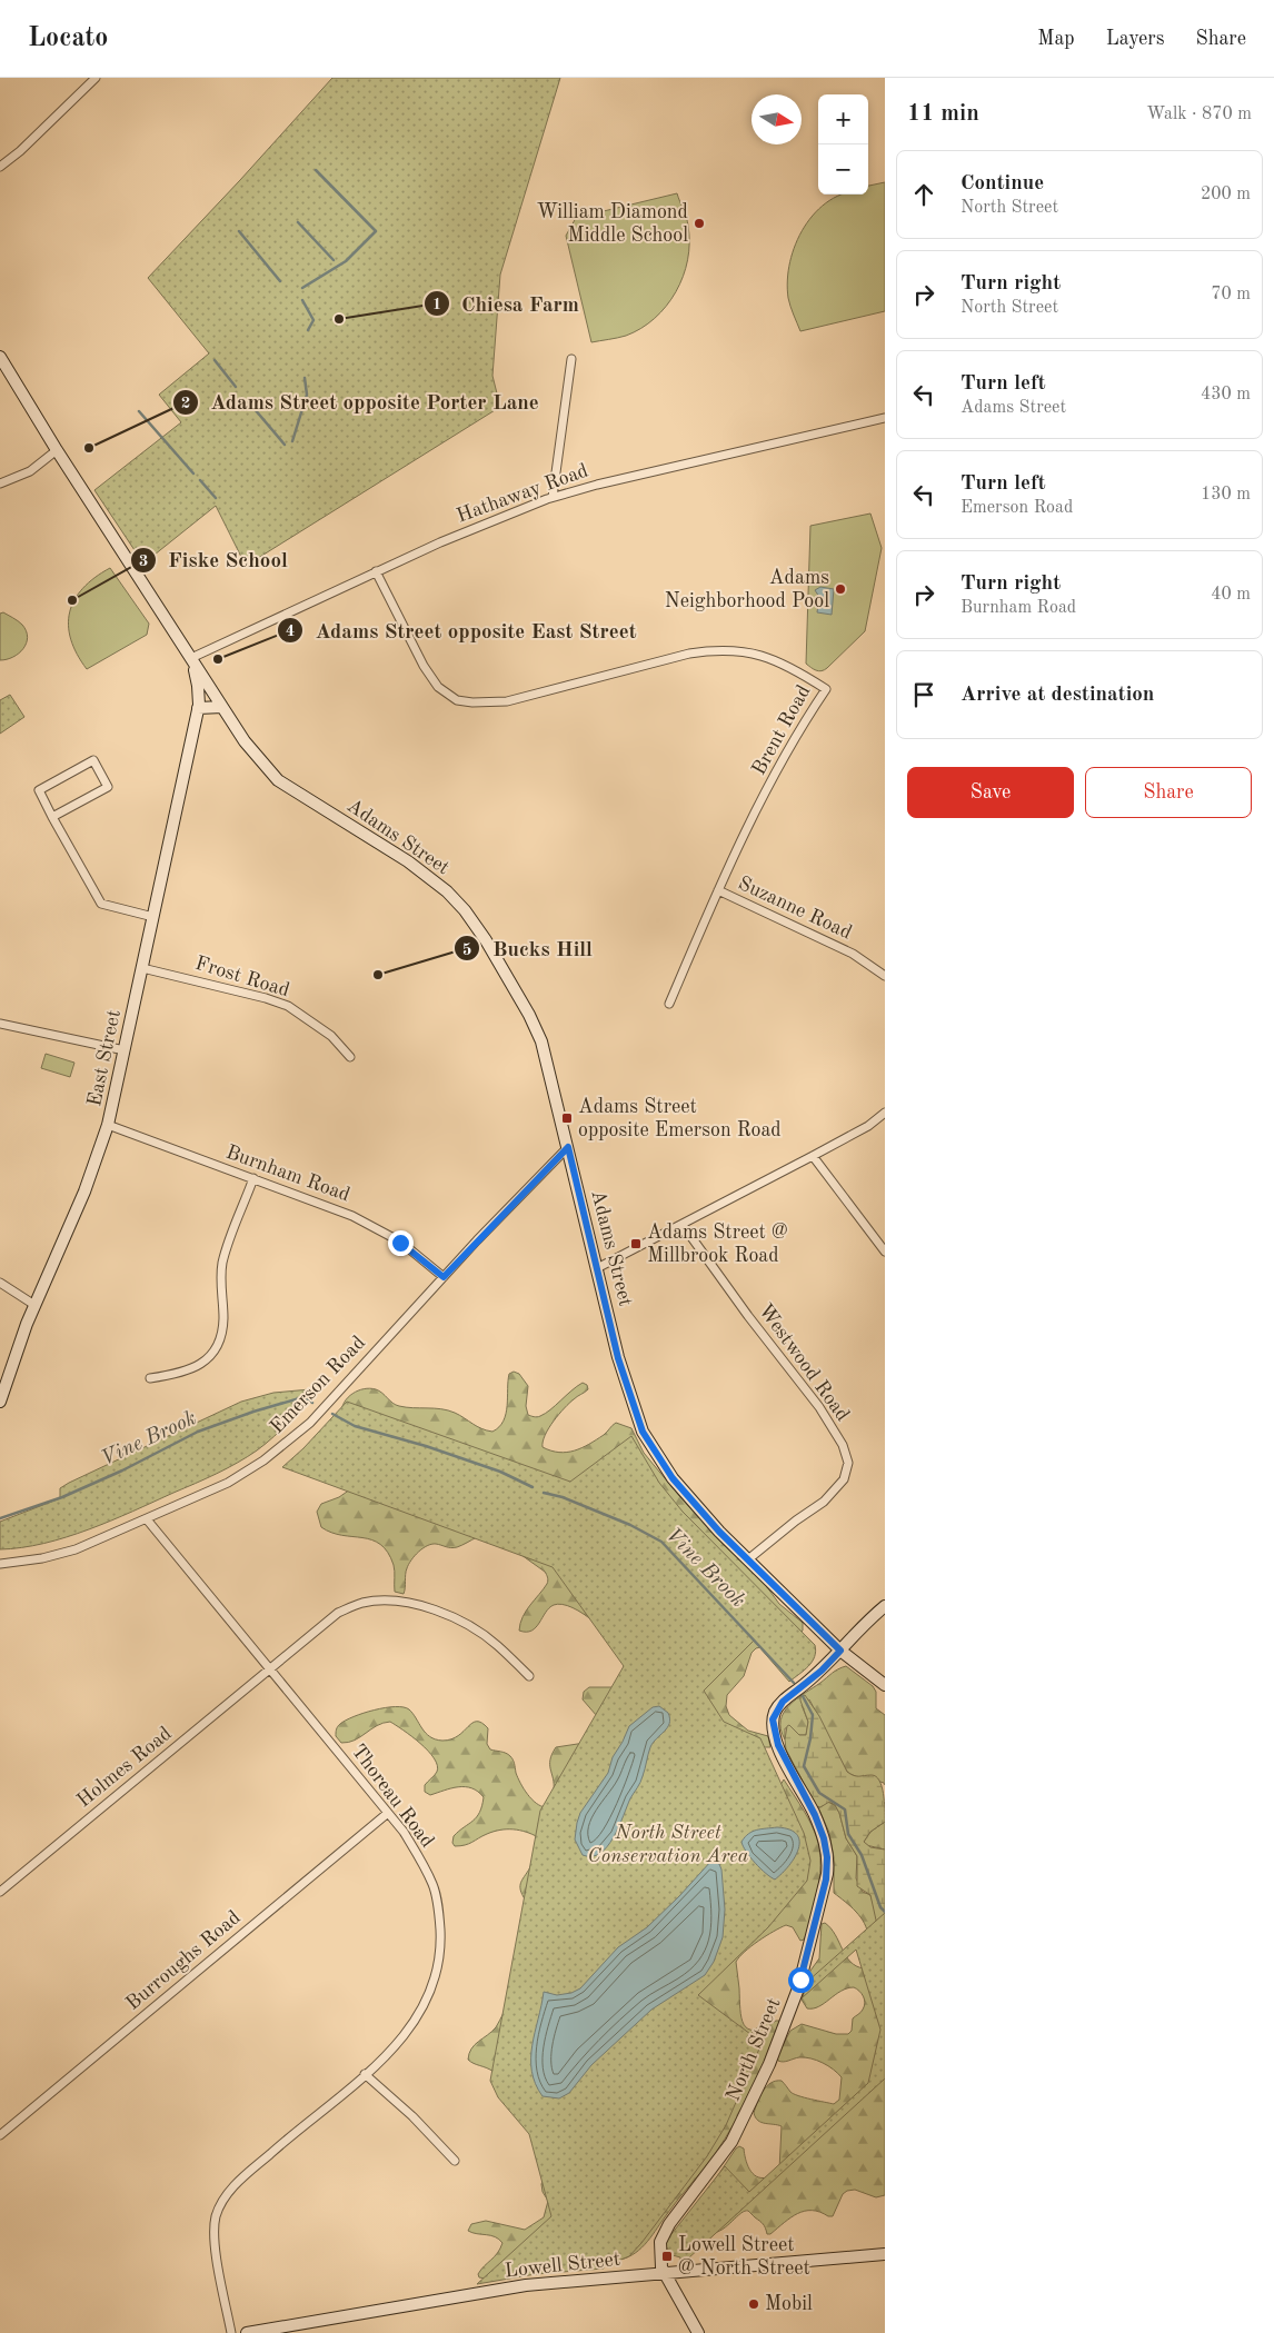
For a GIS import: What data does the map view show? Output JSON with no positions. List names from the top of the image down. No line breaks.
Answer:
{"streets":{"main road":["Adams Street","East Street","North Street","Lowell Street"],"street":["Hathaway Road","Brent Road","Suzanne Road","Frost Road","Burnham Road","Westwood Road","Emerson Road","Holmes Road","Thoreau Road","Burroughs Road"]},"crossings":[["Hathaway Road","Brent Road"],["Hathaway Road","Adams Street"],["Hathaway Road","East Street"],["Brent Road","Suzanne Road"],["Adams Street","East Street"],["Adams Street","Westwood Road"],["Adams Street","Emerson Road"],["Adams Street","North Street"],["Frost Road","East Street"],["East Street","Burnham Road"],["Burnham Road","Emerson Road"],["Emerson Road","Thoreau Road"],["Holmes Road","Thoreau Road"],["Thoreau Road","Burroughs Road"],["North Street","Lowell Street"]],"water":["Vine Brook"],"parks":["North Street Conservation Area"],"places":{"other":["William Diamond Middle School","Chiesa Farm","Adams Street opposite Porter Lane","Adams Neighborhood Pool","Fiske School","Adams Street opposite East Street","Bucks Hill","Mobil"],"transit":["Adams Street opposite Emerson Road","Adams Street @ Millbrook Road","Lowell Street @ North Street"]},"north":"right","page":{"header":"Locato","nav":["Map","Layers","Share"],"heading":["11 min","Walk · 870 m"],"map_buttons":["+","−"],"list":[["Continue","North Street","200 m"],["Turn right","North Street","70 m"],["Turn left","Adams Street","430 m"],["Turn left","Emerson Road","130 m"],["Turn right","Burnham Road","40 m"],"Arrive at destination"],"buttons":["Save","Share"]}}
